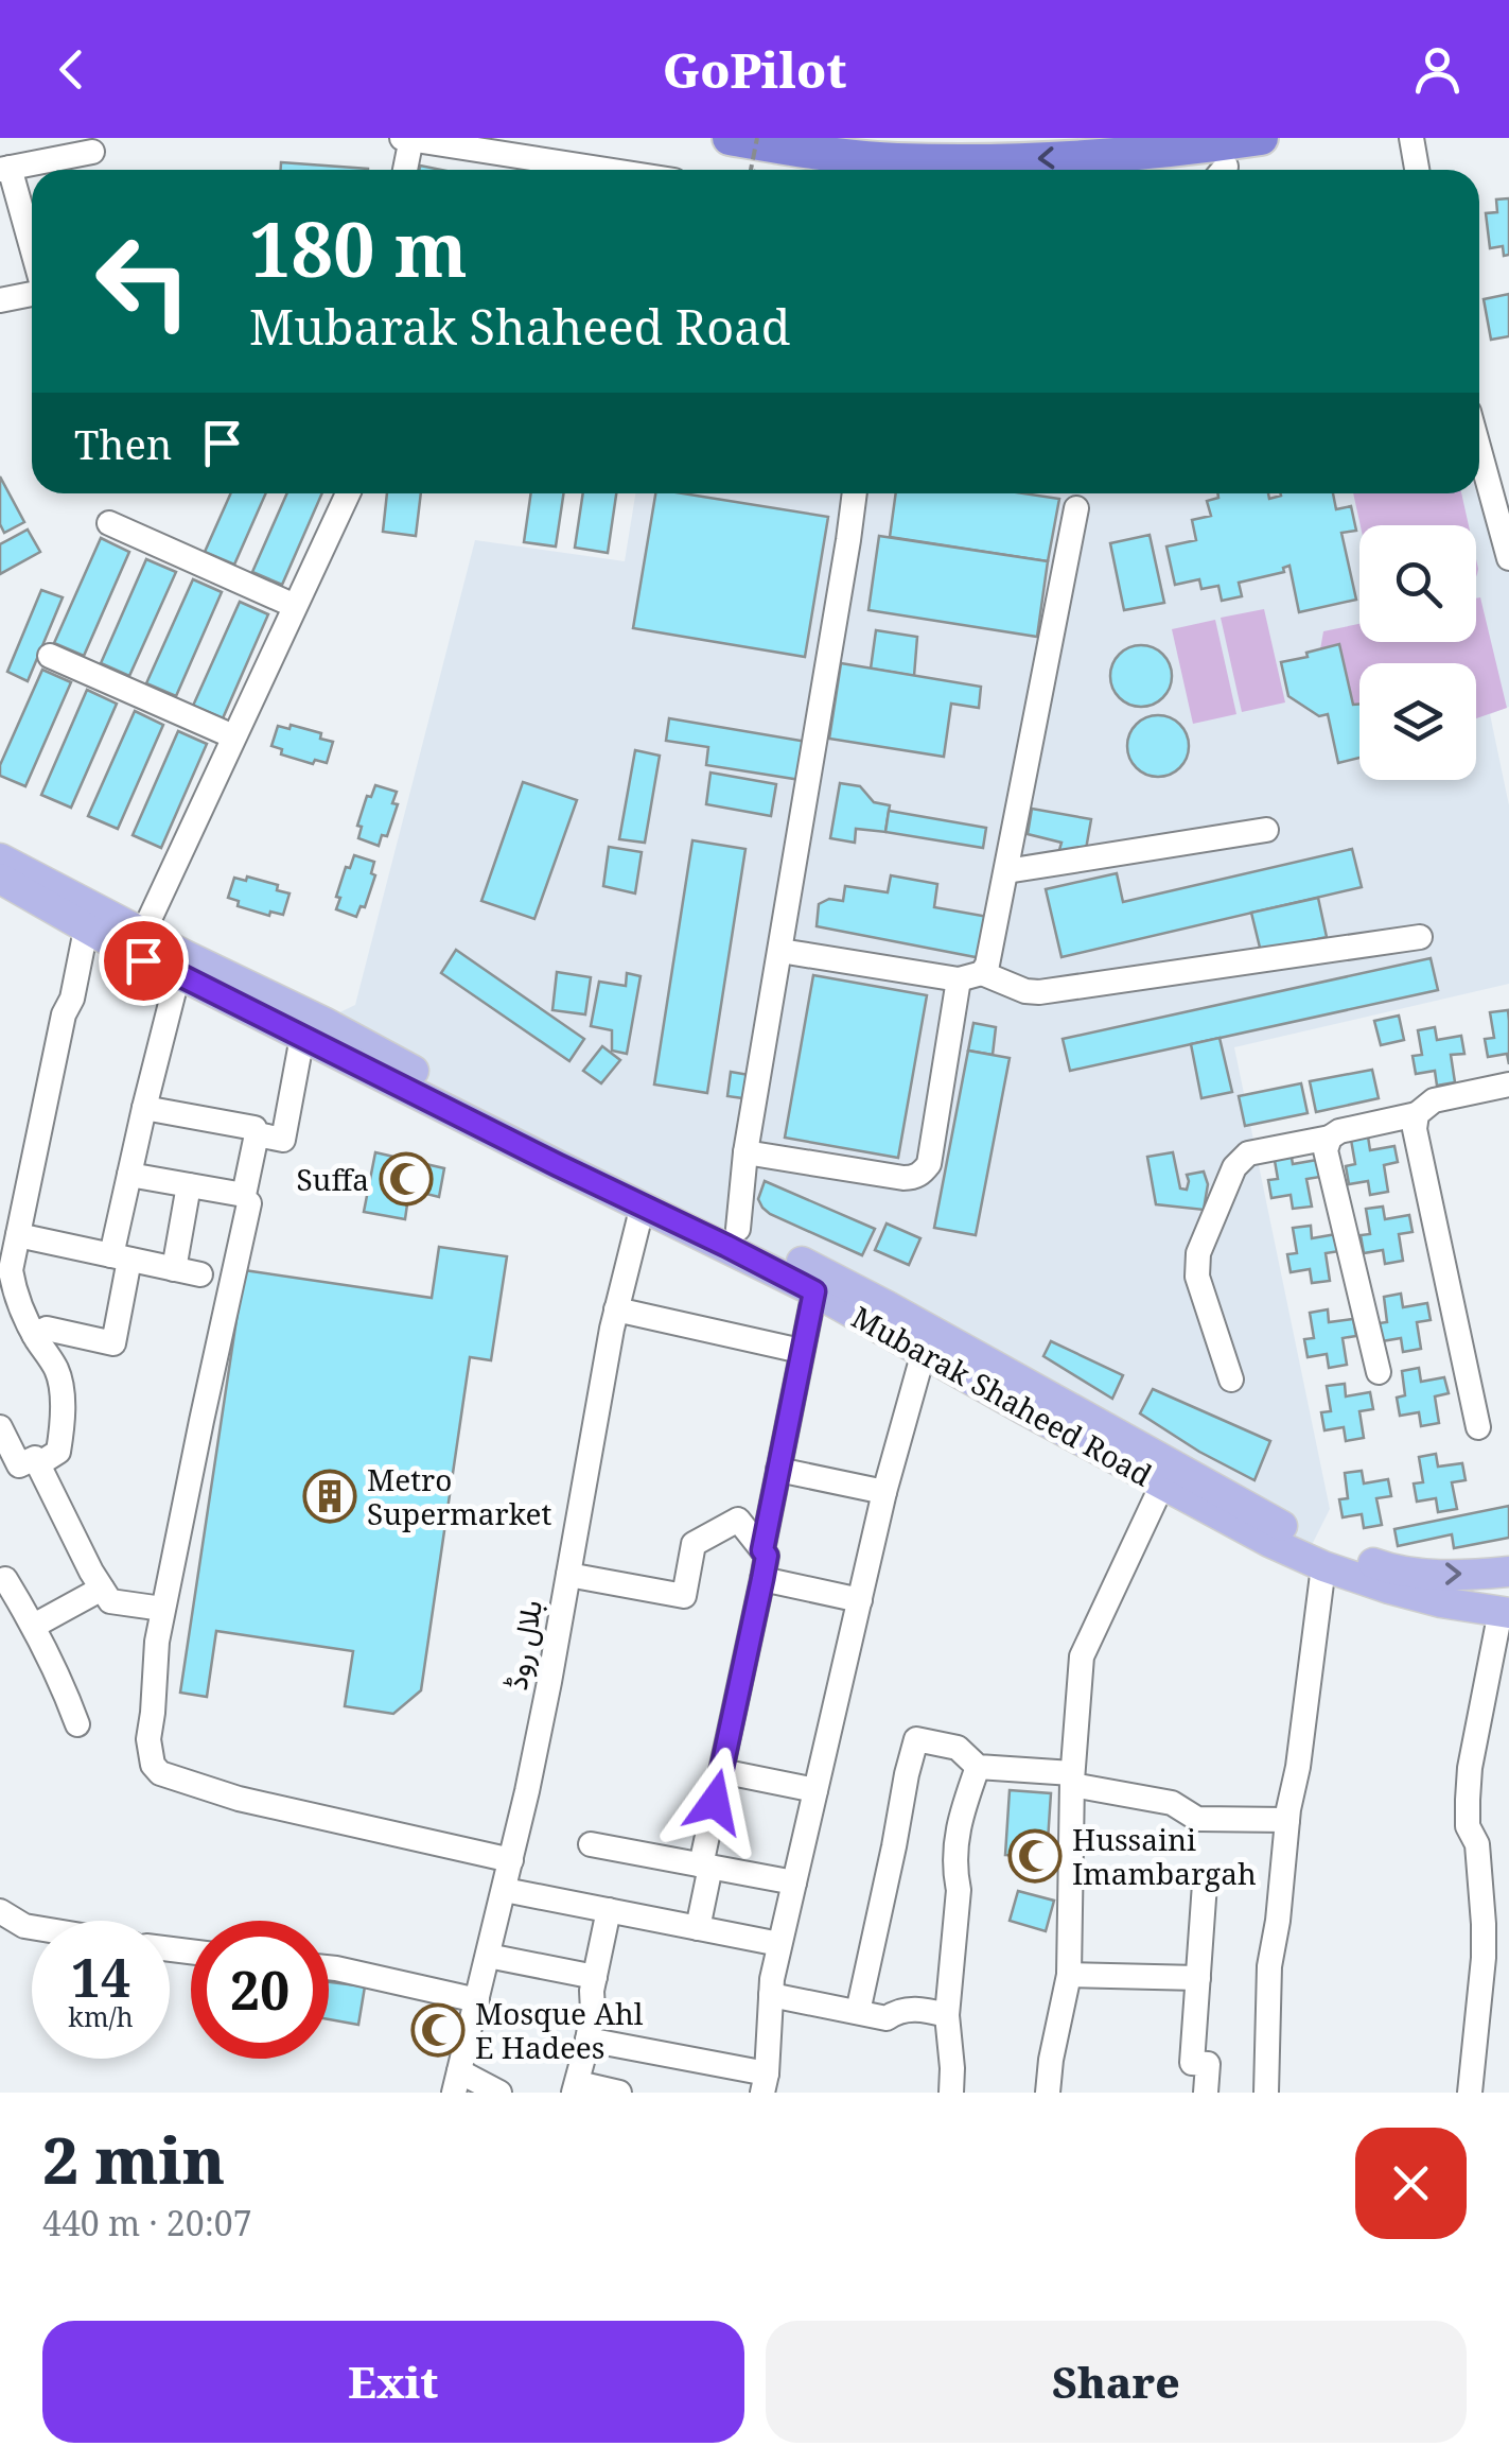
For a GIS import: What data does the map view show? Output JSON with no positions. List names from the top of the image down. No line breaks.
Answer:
{"streets":{"main road":["Mubarak Shaheed Road"],"street":["بلال روڈ"]},"crossings":[["Mubarak Shaheed Road","بلال روڈ"]],"places":{"mosque":["Suffa","Hussaini Imambargah","Mosque Ahl E Hadees"],"building":["Metro Supermarket"]},"page":{"header":"GoPilot","turn":["180 m","Mubarak Shaheed Road"],"then":"Then","speed":"14 km/h","limit":"20","heading":["2 min","440 m · 20:07"],"buttons":["Exit","Share"]}}
